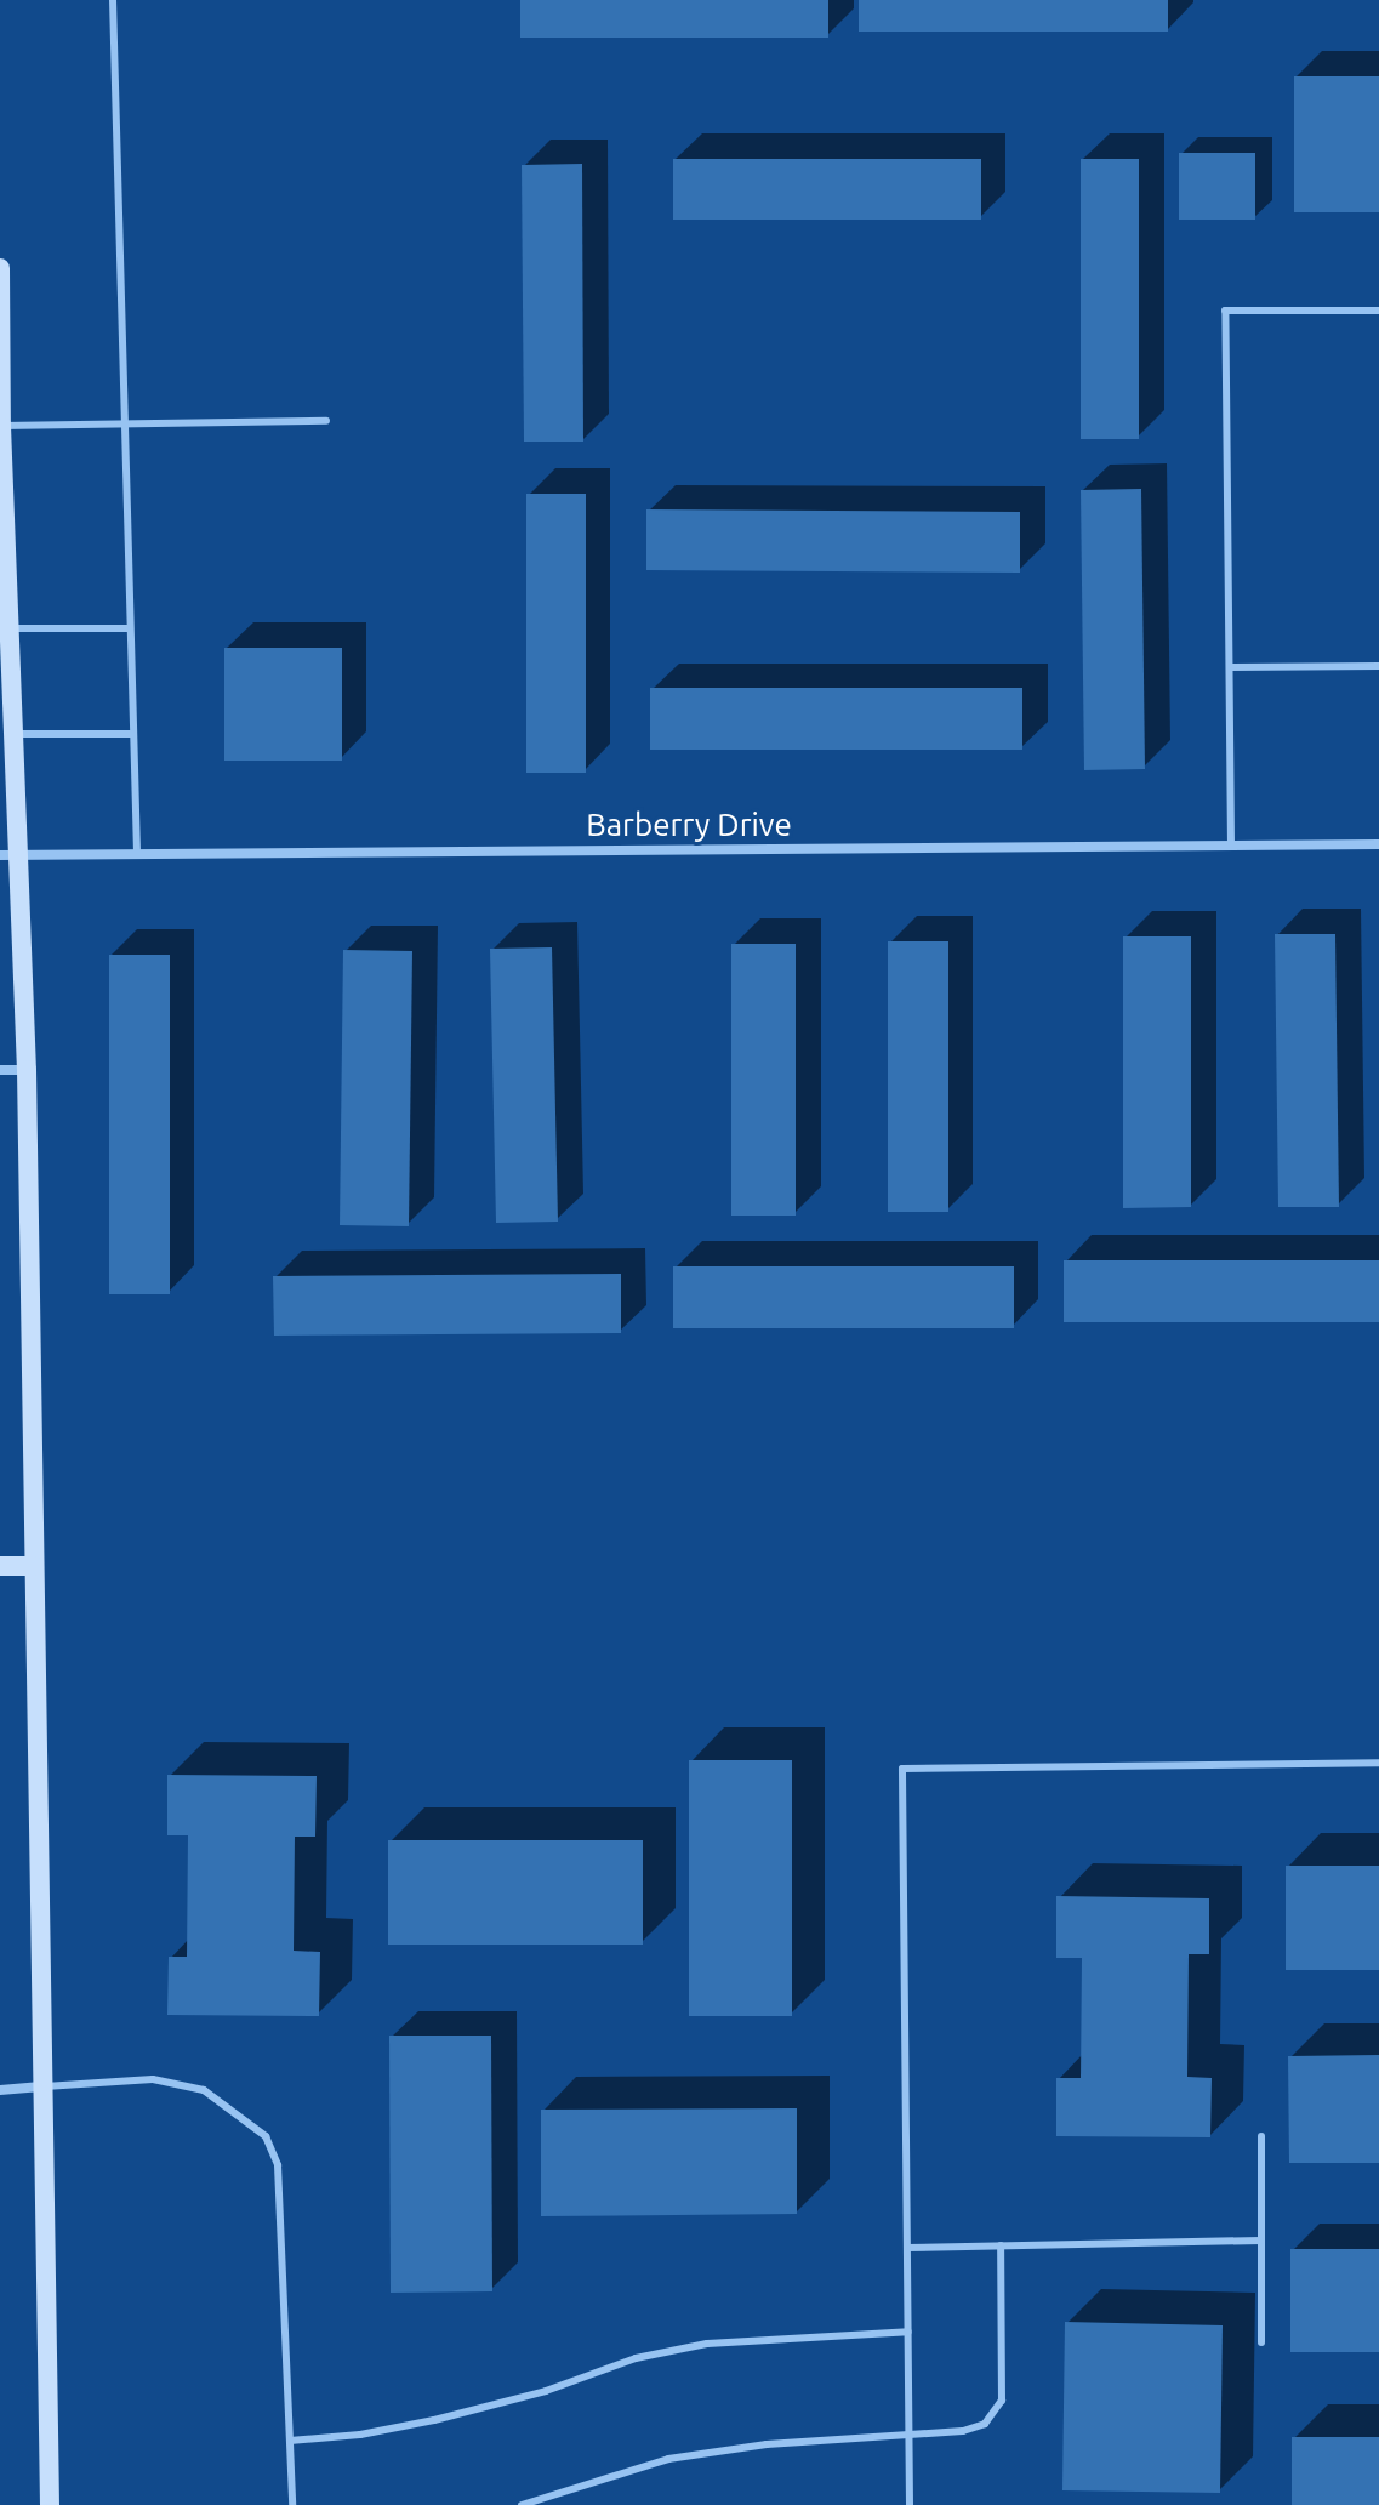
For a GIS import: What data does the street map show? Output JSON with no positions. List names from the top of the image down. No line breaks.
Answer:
{"streets":{"street":["Barberry Drive"]}}
